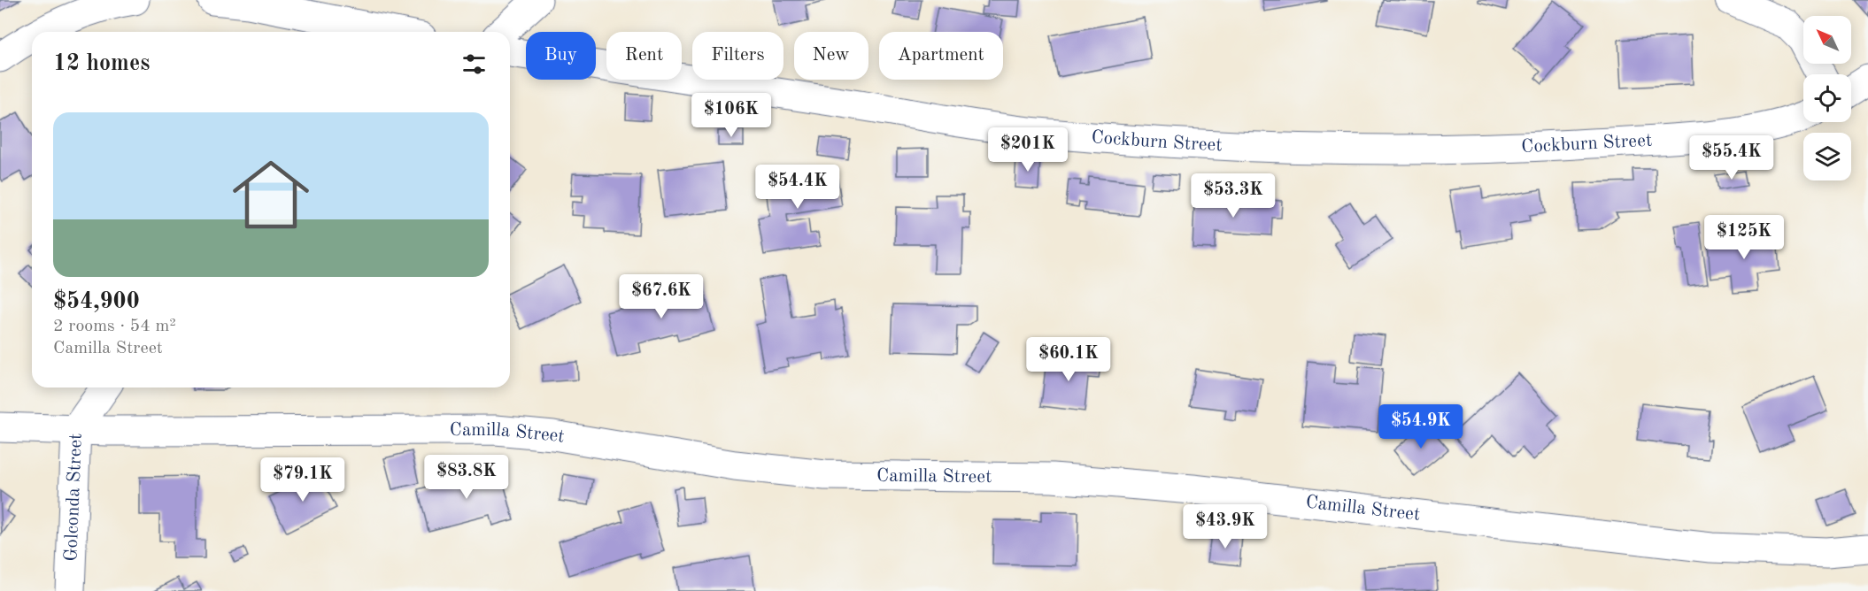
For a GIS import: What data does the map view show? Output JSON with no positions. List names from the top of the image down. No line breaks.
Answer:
{"streets":{"street":["Cockburn Street","Camilla Street","Golconda Street"]},"crossings":[["Camilla Street","Golconda Street"]],"north":"top left","page":{"chip":["Buy","Rent","Filters","New","Apartment"],"heading":"12 homes","price":["$106K","$201K","$55.4K","$54.4K","$53.3K","$125K","$67.6K","$60.1K","$54.9K","$83.8K","$79.1K","$43.9K"],"list":[{"name":"$54,900","note":"2 rooms · 54 m² · Camilla Street"}]}}
